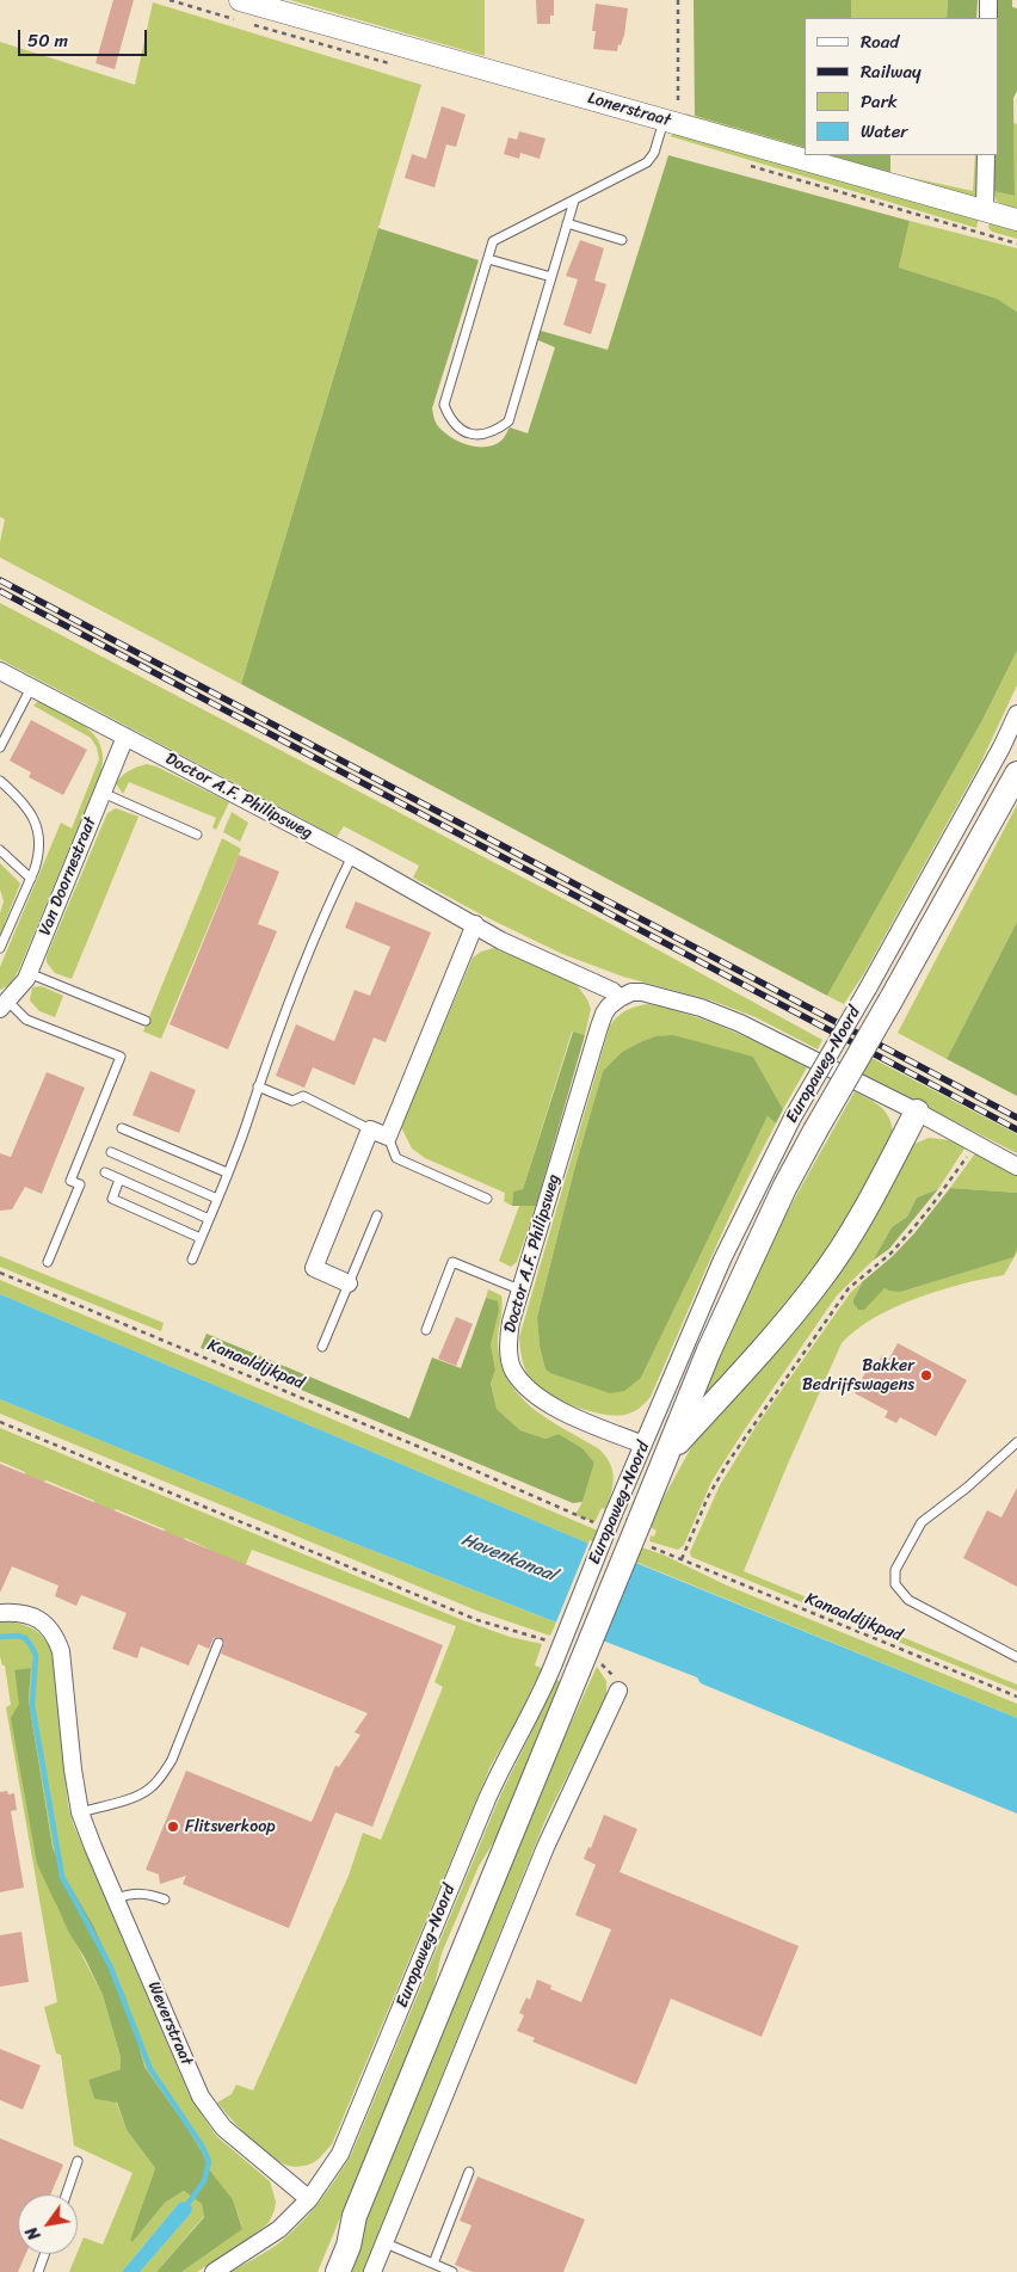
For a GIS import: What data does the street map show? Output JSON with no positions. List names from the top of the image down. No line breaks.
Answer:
{"streets":{"main road":["Europaweg-Noord"],"street":["Lonerstraat","Doctor A.F. Philipsweg","Van Doornestraat","Weverstraat"],"path":["Kanaaldijkpad"]},"crossings":[["Doctor A.F. Philipsweg","Van Doornestraat"],["Doctor A.F. Philipsweg","Europaweg-Noord"],["Europaweg-Noord","Weverstraat"]],"water":["Havenkanaal"],"places":["Bakker Bedrijfswagens","Flitsverkoop"],"legend":["Road","Railway","Park","Water"],"scale_bar":"50 m","north":"bottom left"}
